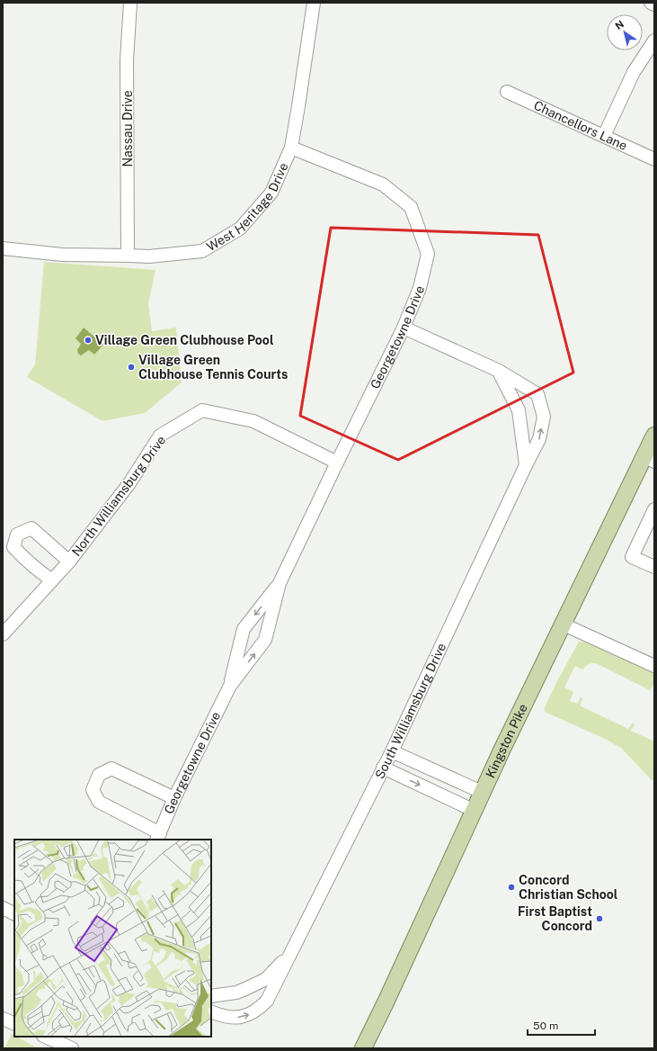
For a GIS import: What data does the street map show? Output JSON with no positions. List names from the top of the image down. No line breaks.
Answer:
{"streets":{"main road":["Kingston Pike"],"street":["Chancellors Lane","Nassau Drive","West Heritage Drive","Georgetowne Drive","North Williamsburg Drive","South Williamsburg Drive"]},"crossings":[["Nassau Drive","West Heritage Drive"],["West Heritage Drive","Georgetowne Drive"],["Georgetowne Drive","North Williamsburg Drive"],["Georgetowne Drive","South Williamsburg Drive"]],"places":["Village Green Clubhouse Pool","Village Green Clubhouse Tennis Courts","Concord Christian School","First Baptist Concord"],"scale_bar":"50 m","north":"top left"}
